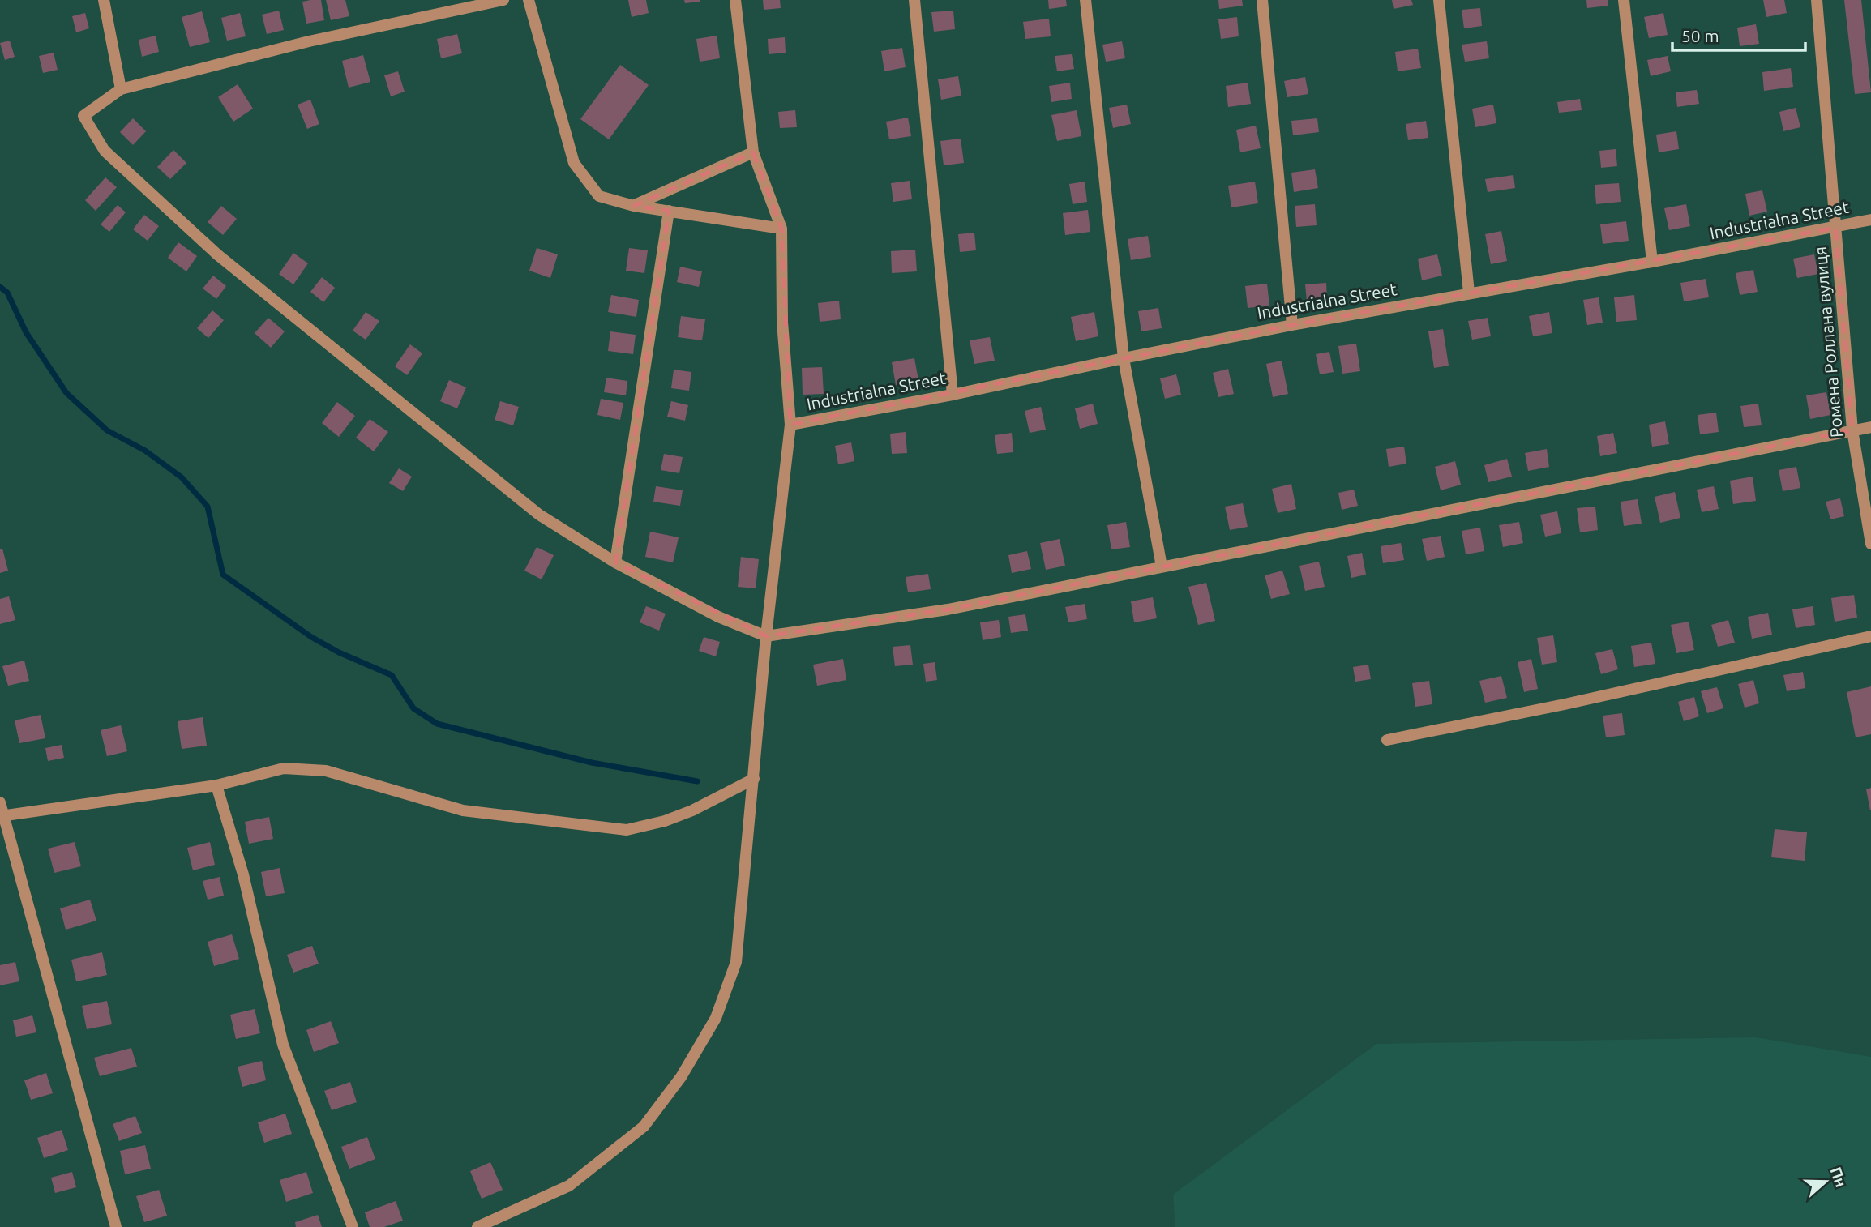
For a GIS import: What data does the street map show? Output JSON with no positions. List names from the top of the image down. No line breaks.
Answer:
{"streets":{"street":["Industrialna Street","Ромена Роллана вулиця"]},"crossings":[["Industrialna Street","Ромена Роллана вулиця"]],"scale_bar":"50 m","north":"right"}
